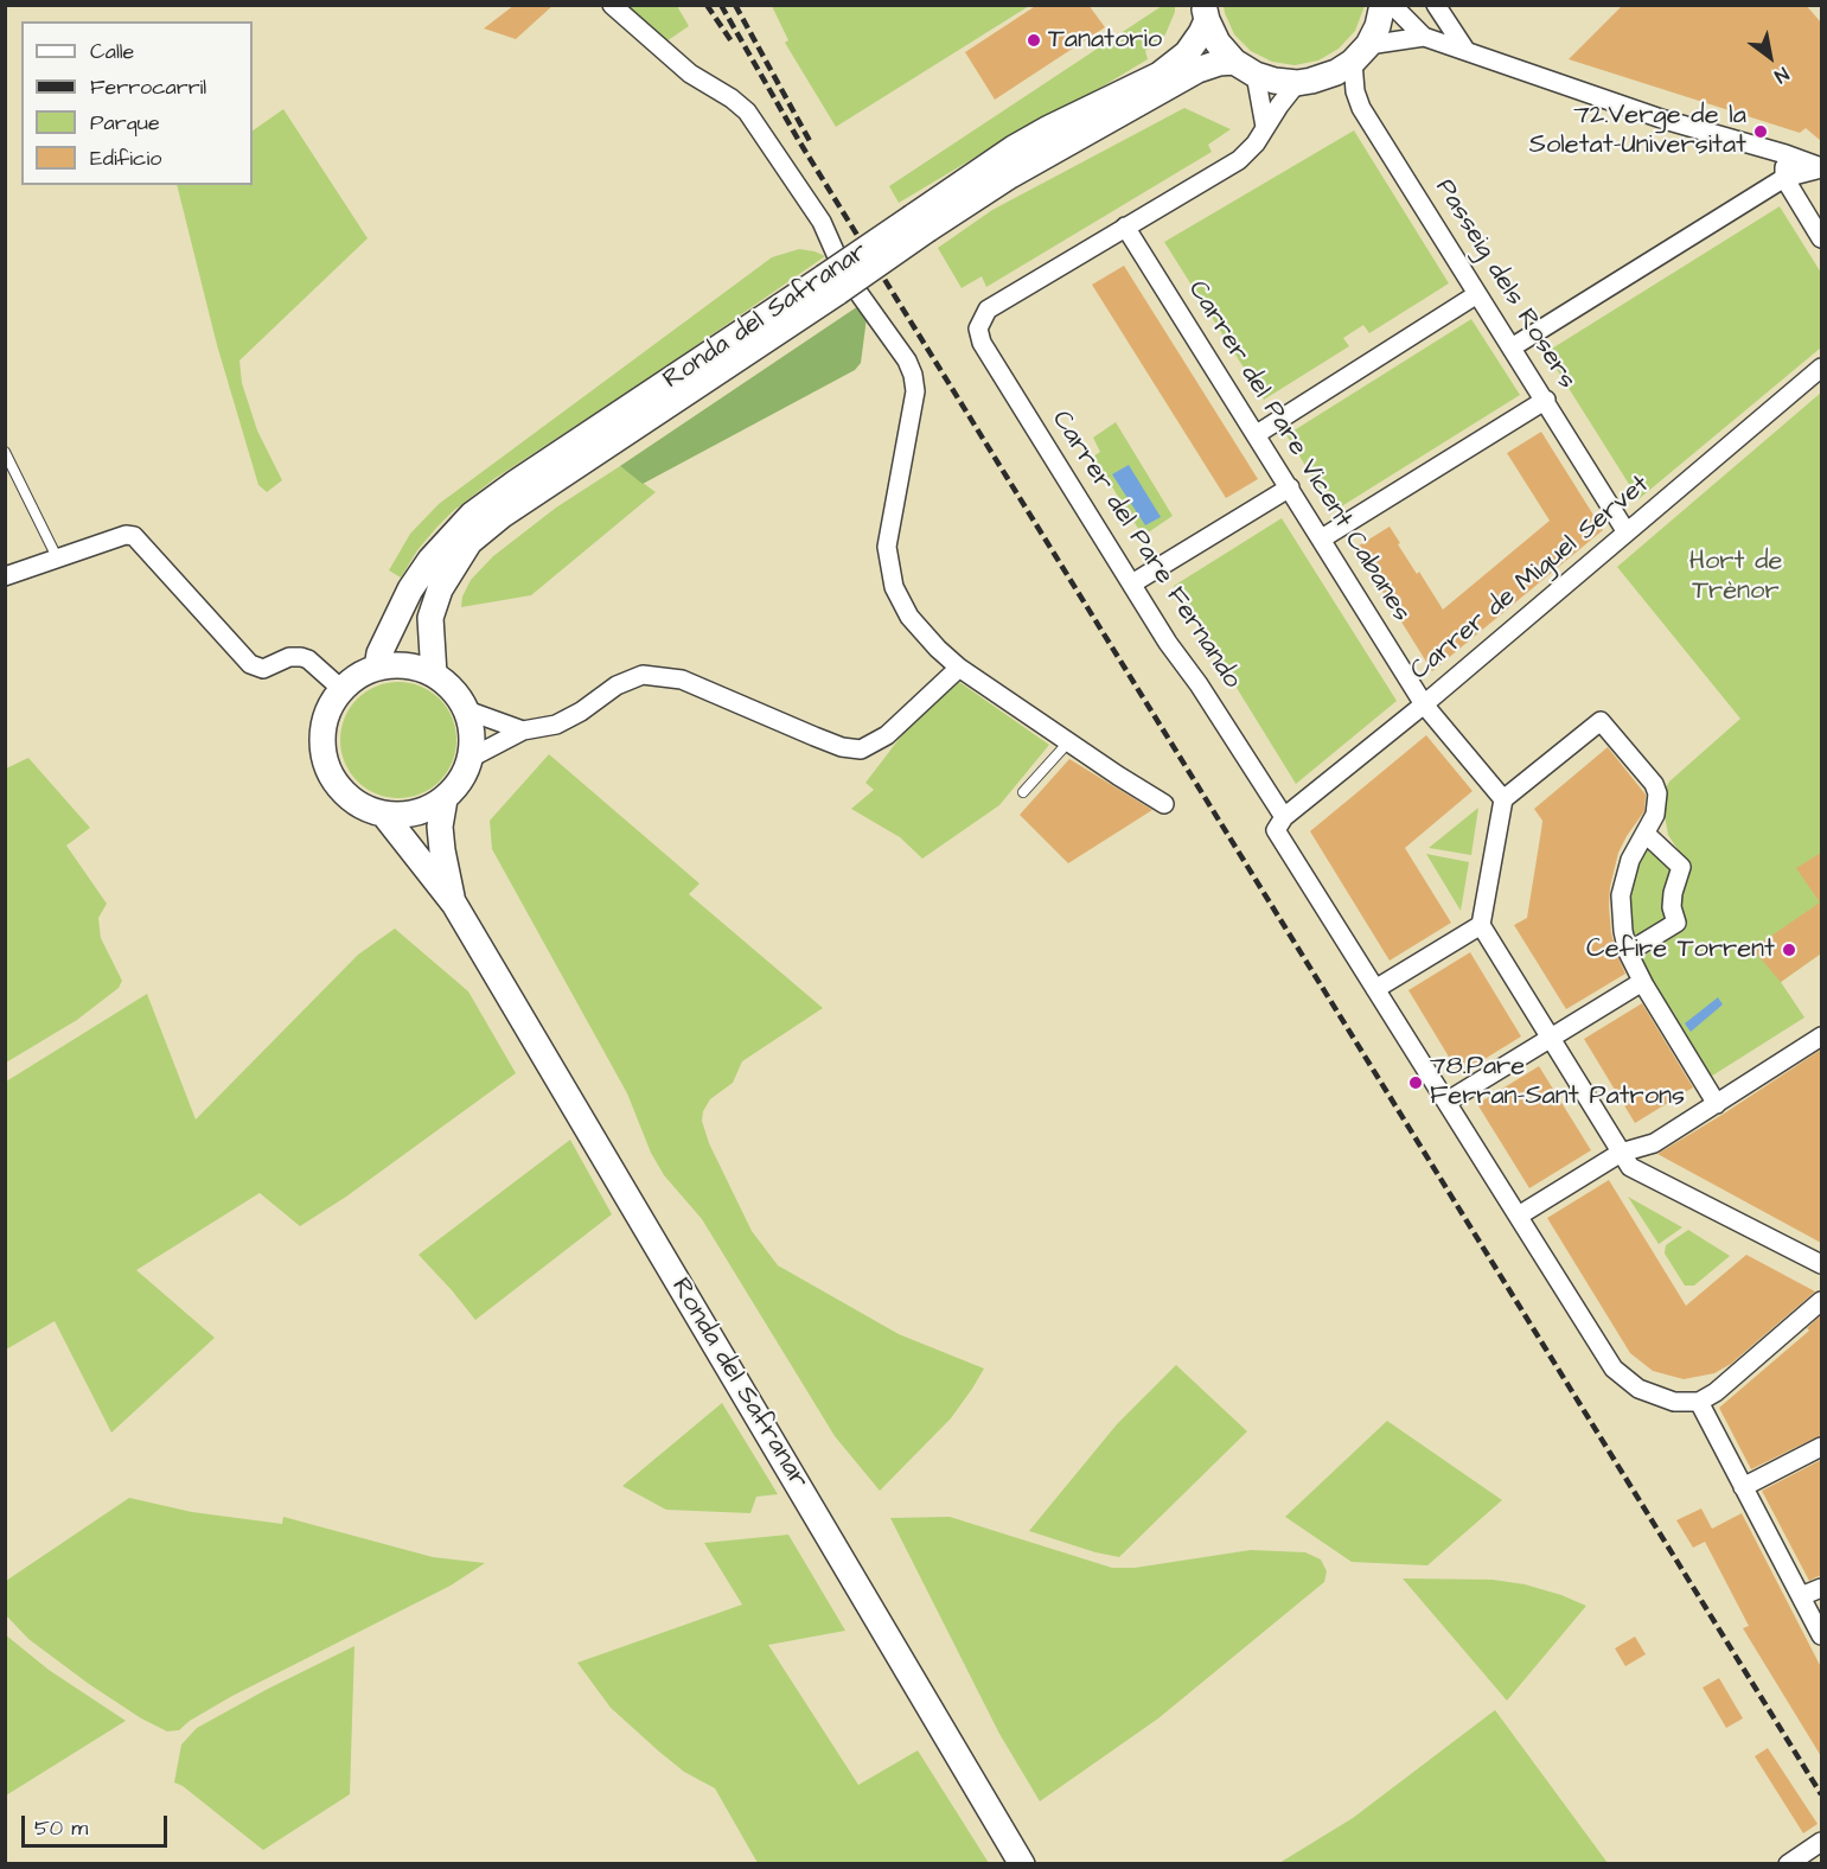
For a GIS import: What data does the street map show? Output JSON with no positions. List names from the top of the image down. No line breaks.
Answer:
{"streets":{"street":["Passeig dels Rosers","Ronda del Safranar","Carrer del Pare Vicent Cabanes","Carrer del Pare Fernando","Carrer de Miguel Servet"]},"crossings":[["Passeig dels Rosers","Carrer de Miguel Servet"],["Carrer del Pare Vicent Cabanes","Carrer del Pare Fernando"],["Carrer del Pare Vicent Cabanes","Carrer de Miguel Servet"],["Carrer del Pare Fernando","Carrer de Miguel Servet"]],"parks":["Hort de Trènor"],"places":["Tanatorio","72.Verge de la Soletat-Universitat","Cefire Torrent","78.Pare Ferran-Sant Patrons"],"legend":["Calle","Ferrocarril","Parque","Edificio"],"scale_bar":"50 m","north":"bottom right"}
